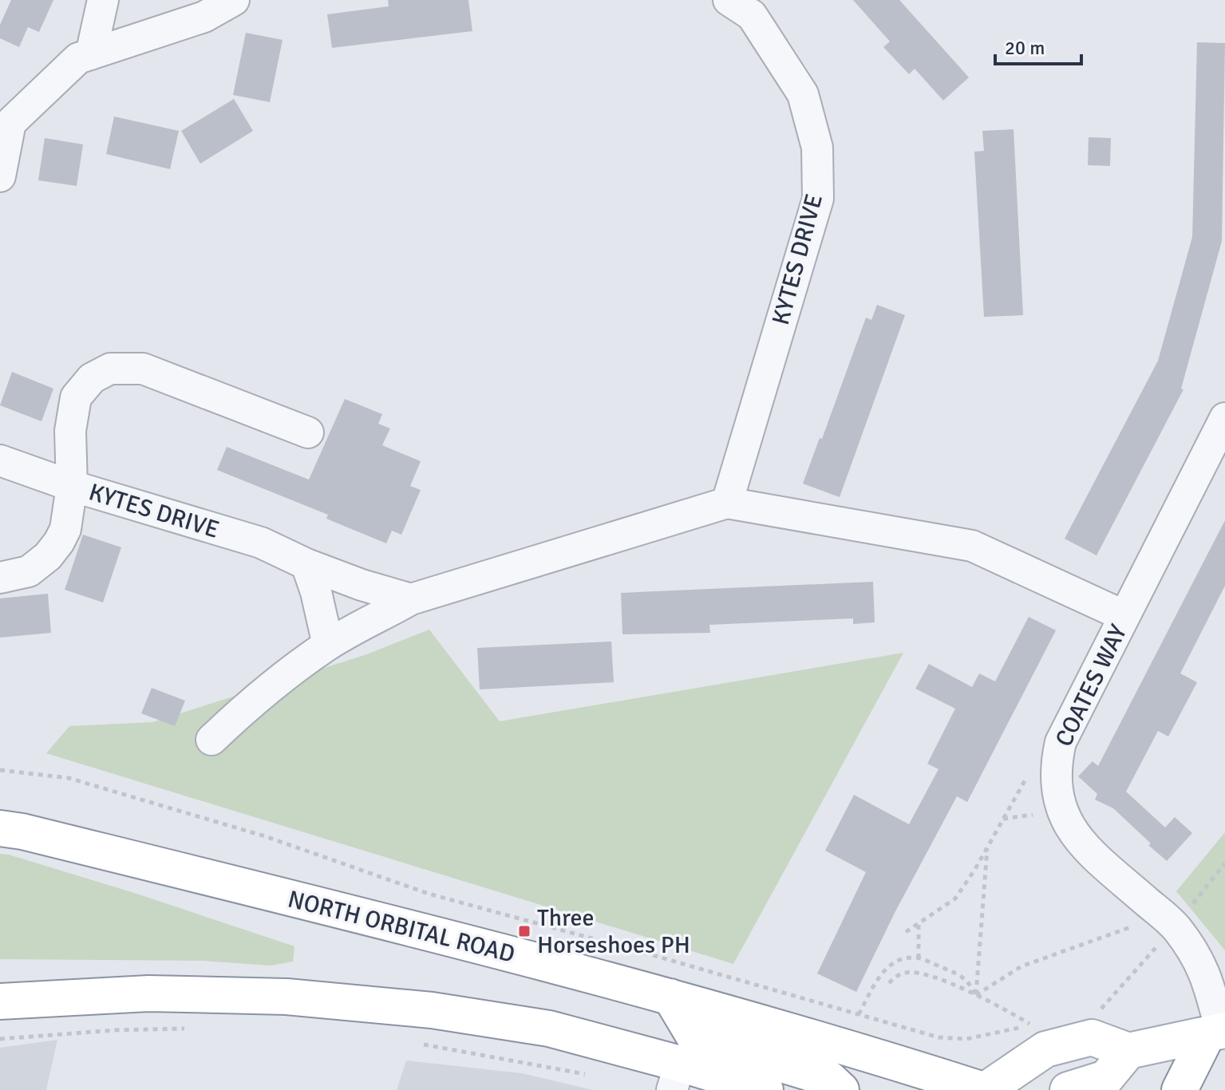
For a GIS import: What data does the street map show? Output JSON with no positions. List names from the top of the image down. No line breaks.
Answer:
{"streets":{"main road":["NORTH ORBITAL ROAD"],"street":["KYTES DRIVE","COATES WAY"]},"places":{"transit":["Three Horseshoes PH"]},"scale_bar":"20 m"}
